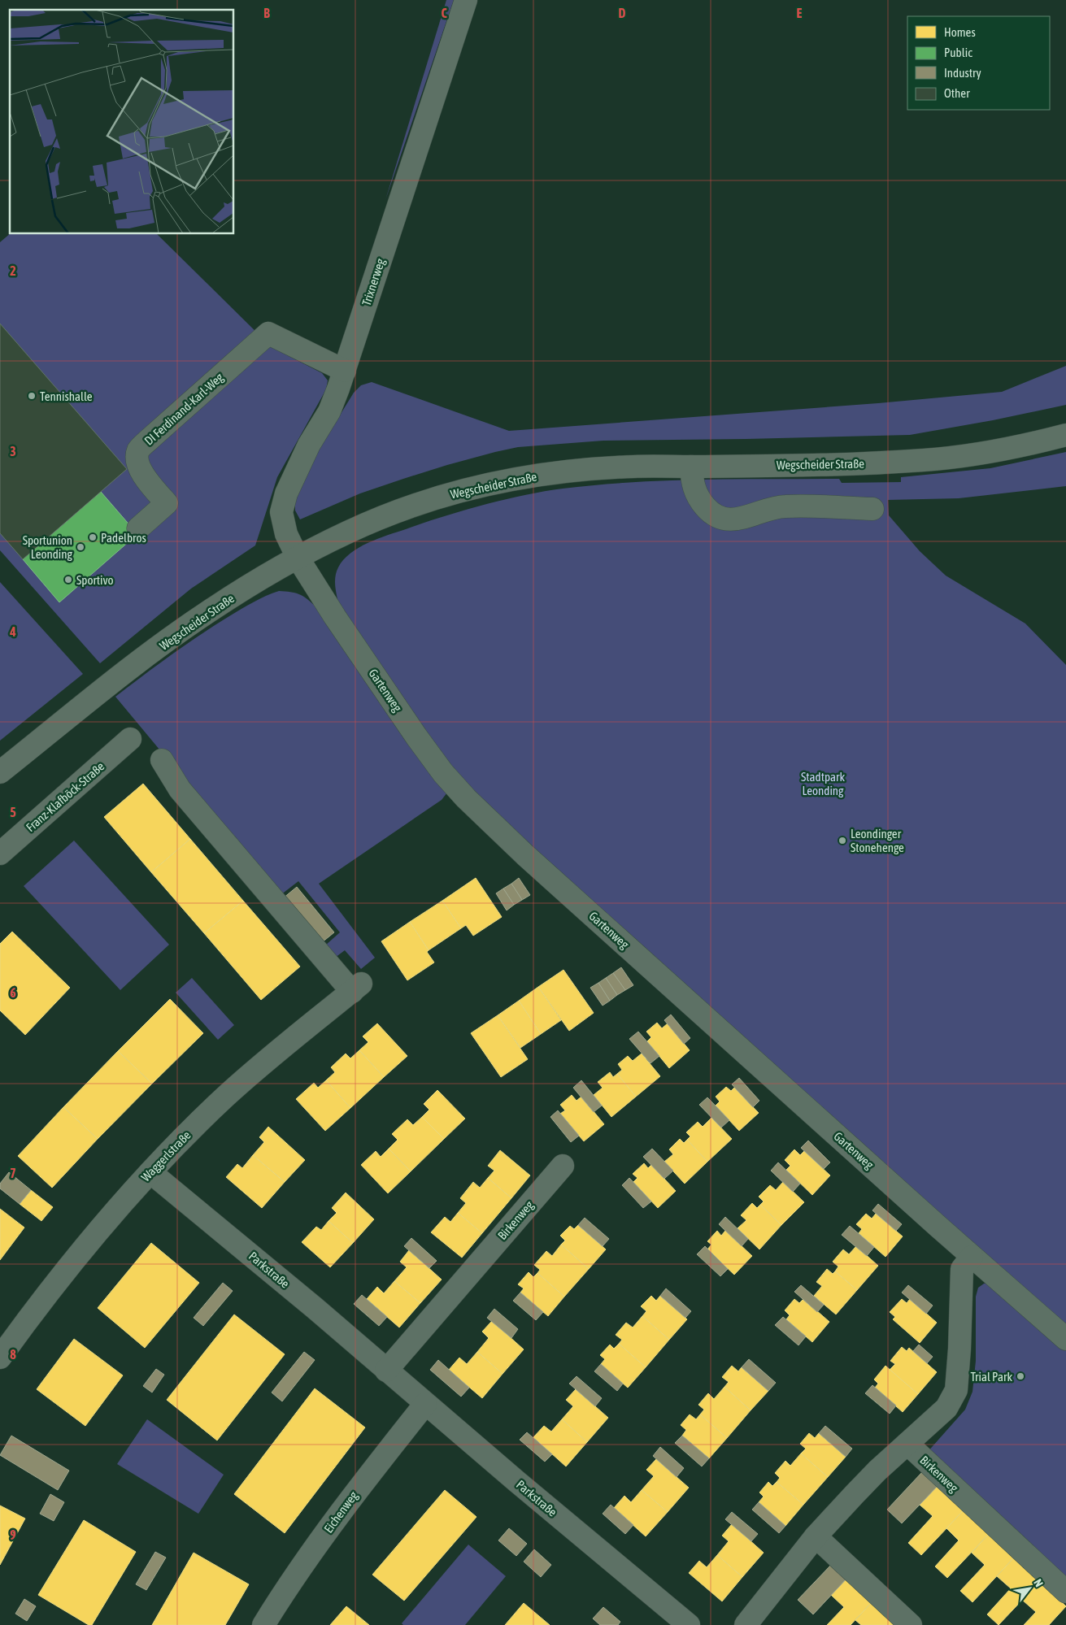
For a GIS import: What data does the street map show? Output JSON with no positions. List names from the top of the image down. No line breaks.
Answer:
{"streets":{"street":["Trixnerweg","DI Ferdinand-Karl-Weg","Wegscheider Straße","Gartenweg","Franz-Klafböck-Straße","Waggerlstraße","Birkenweg","Parkstraße","Eichenweg"]},"crossings":[["Trixnerweg","DI Ferdinand-Karl-Weg"],["Trixnerweg","Wegscheider Straße"],["Trixnerweg","Gartenweg"],["Wegscheider Straße","Gartenweg"],["Waggerlstraße","Parkstraße"],["Birkenweg","Parkstraße"],["Parkstraße","Eichenweg"]],"parks":["Stadtpark Leonding"],"places":["Tennishalle","Padelbros","Sportunion Leonding","Sportivo","Leondinger Stonehenge","Trial Park"],"legend":["Homes","Public","Industry","Other"],"north":"top right","grid":{"columns":["B","C","D","E"],"rows":["2","3","4","5","6","7","8","9"]}}
